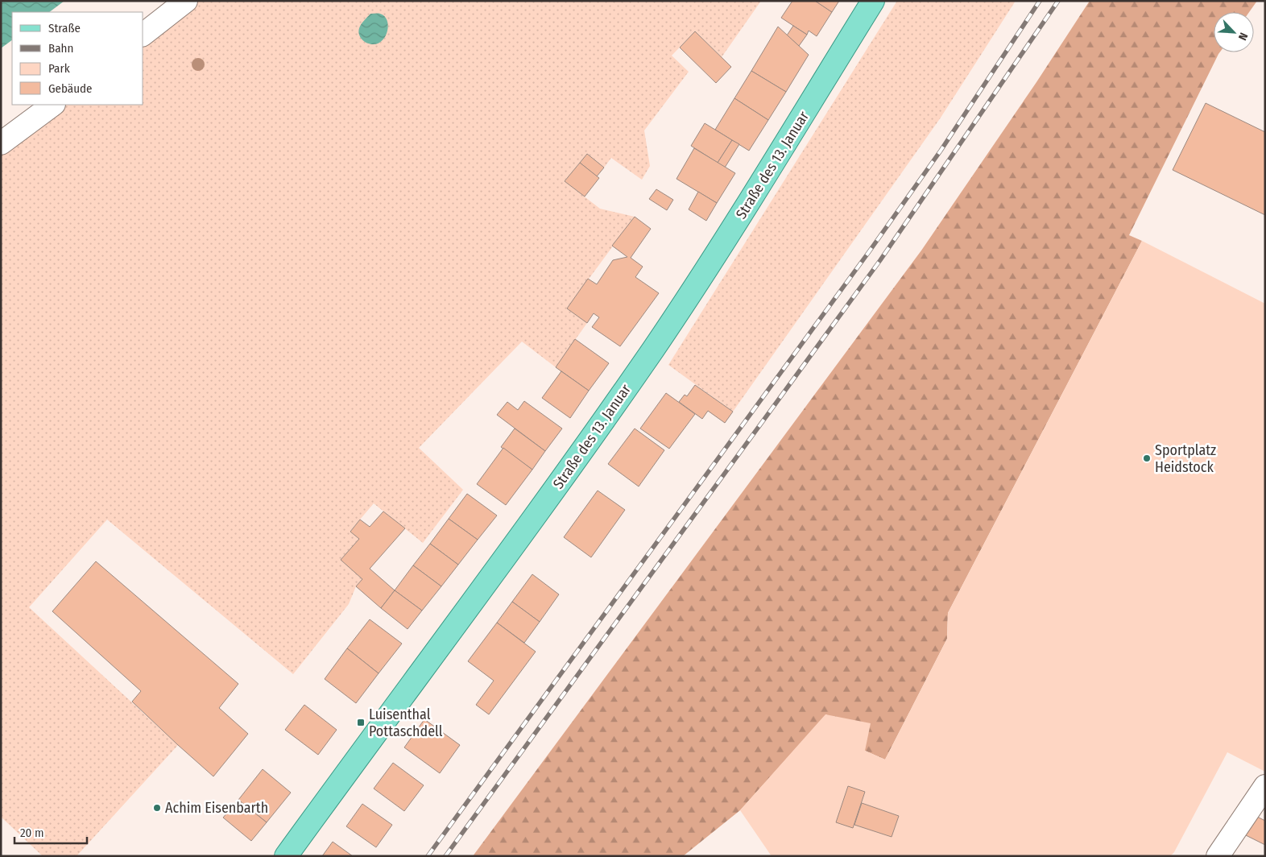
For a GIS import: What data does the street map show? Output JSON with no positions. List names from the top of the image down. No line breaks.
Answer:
{"streets":{"main road":["Straße des 13. Januar"]},"places":{"other":["Sportplatz Heidstock","Achim Eisenbarth"],"transit":["Luisenthal Pottaschdell"]},"legend":["Straße","Bahn","Park","Gebäude"],"scale_bar":"20 m","north":"bottom right"}
